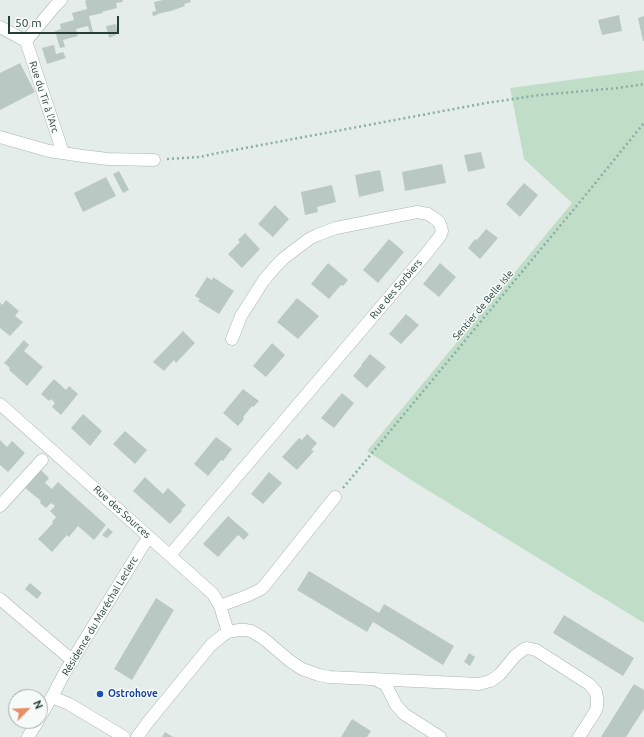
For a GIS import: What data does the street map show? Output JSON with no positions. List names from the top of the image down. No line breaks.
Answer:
{"streets":{"street":["Rue du Tir à l'Arc","Rue des Sorbiers","Rue des Sources","Résidence du Maréchal Leclerc"],"path":["Sentier de Belle Isle"]},"crossings":[["Rue des Sorbiers","Rue des Sources"],["Rue des Sources","Résidence du Maréchal Leclerc"]],"places":["Ostrohove"],"scale_bar":"50 m","north":"top right"}
